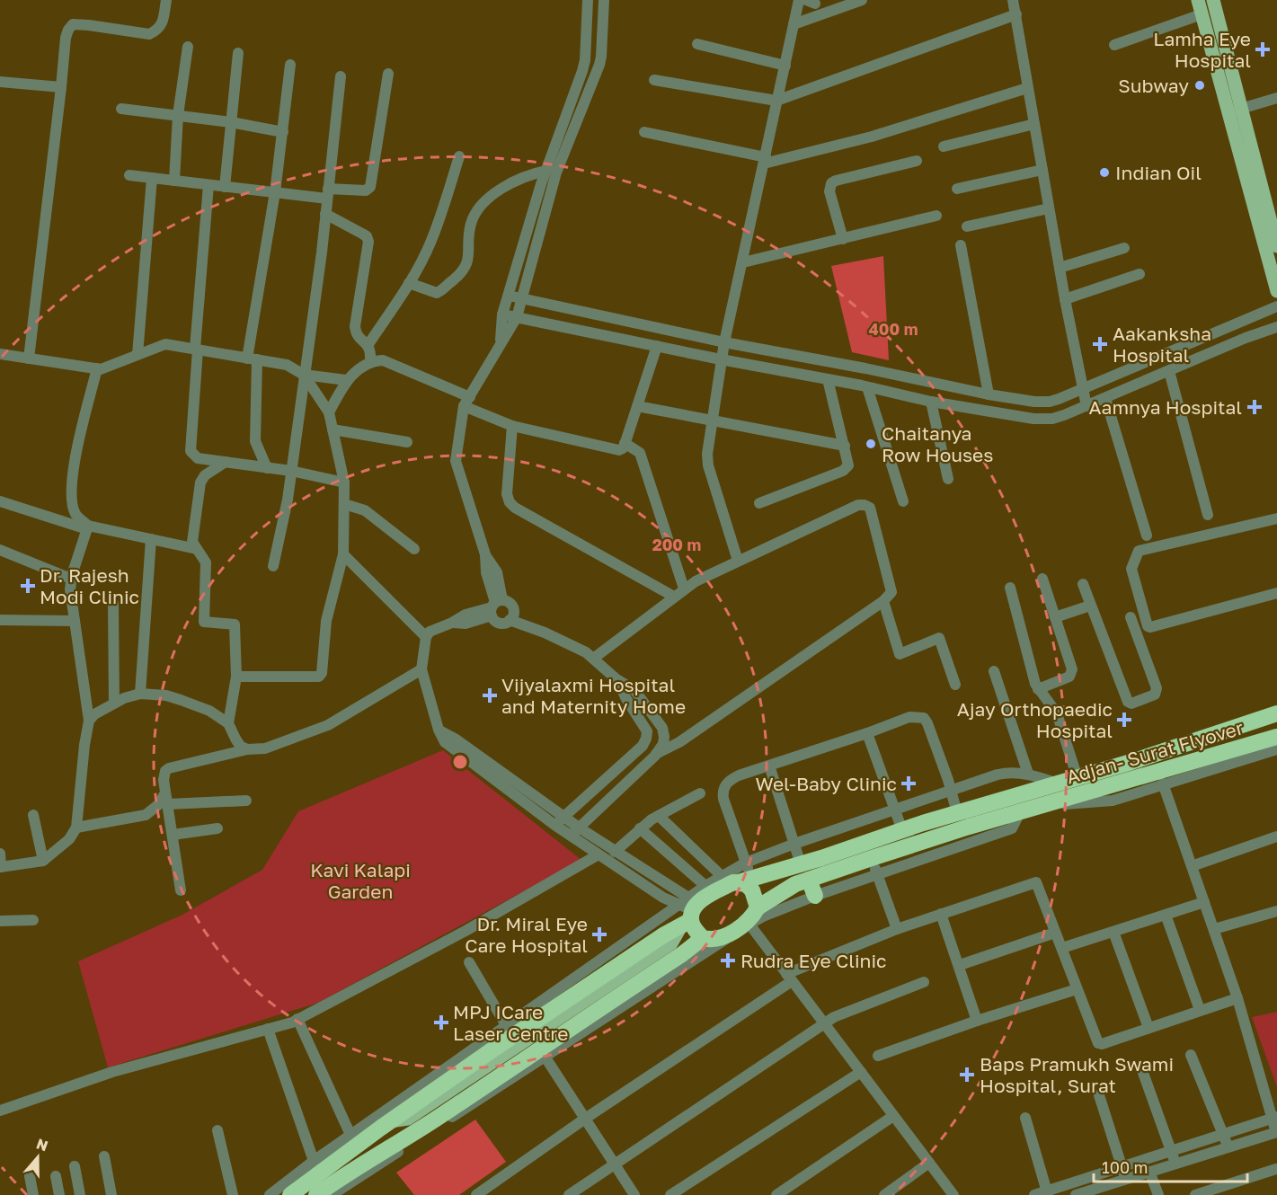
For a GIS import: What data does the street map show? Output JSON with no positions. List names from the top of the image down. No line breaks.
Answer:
{"streets":{"highway":["Adjan- Surat Flyover"]},"parks":["Kavi Kalapi Garden"],"places":{"health":["Lamha Eye Hospital","Aakanksha Hospital","Aamnya Hospital","Dr. Rajesh Modi Clinic","Vijyalaxmi Hospital and Maternity Home","Ajay Orthopaedic Hospital","Wel-Baby Clinic","Dr. Miral Eye Care Hospital","Rudra Eye Clinic","MPJ ICare Laser Centre","Baps Pramukh Swami Hospital, Surat"],"other":["Subway","Indian Oil","Chaitanya Row Houses"]},"scale_bar":"100 m","north":"top","rings":["400 m","200 m"]}
